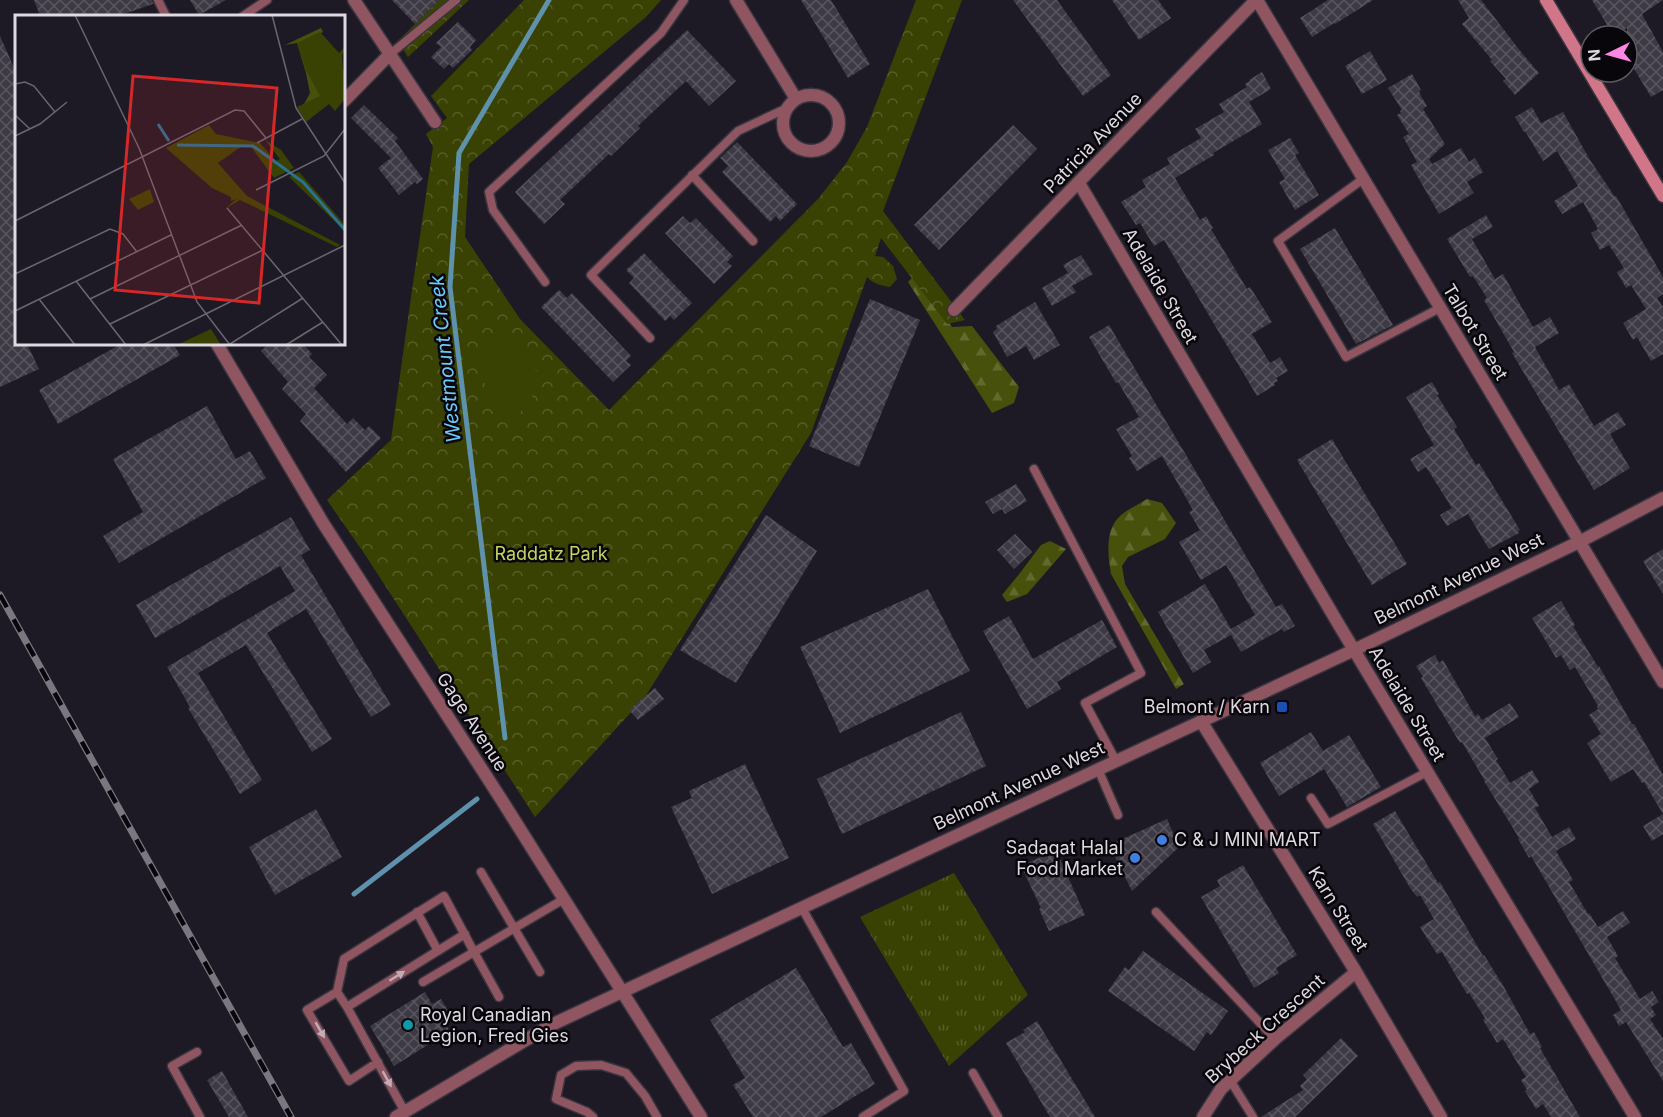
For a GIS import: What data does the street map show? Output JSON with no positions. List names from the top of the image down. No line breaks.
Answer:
{"streets":{"street":["Patricia Avenue","Adelaide Street","Talbot Street","Belmont Avenue West","Gage Avenue","Karn Street","Brybeck Crescent"]},"crossings":[["Patricia Avenue","Adelaide Street"],["Patricia Avenue","Talbot Street"],["Adelaide Street","Belmont Avenue West"],["Talbot Street","Belmont Avenue West"],["Belmont Avenue West","Gage Avenue"],["Belmont Avenue West","Karn Street"],["Karn Street","Brybeck Crescent"]],"water":["Westmount Creek"],"parks":["Raddatz Park"],"places":{"transit":["Belmont / Karn"],"other":["C & J MINI MART","Sadaqat Halal Food Market","Royal Canadian Legion, Fred Gies"]},"north":"left"}
